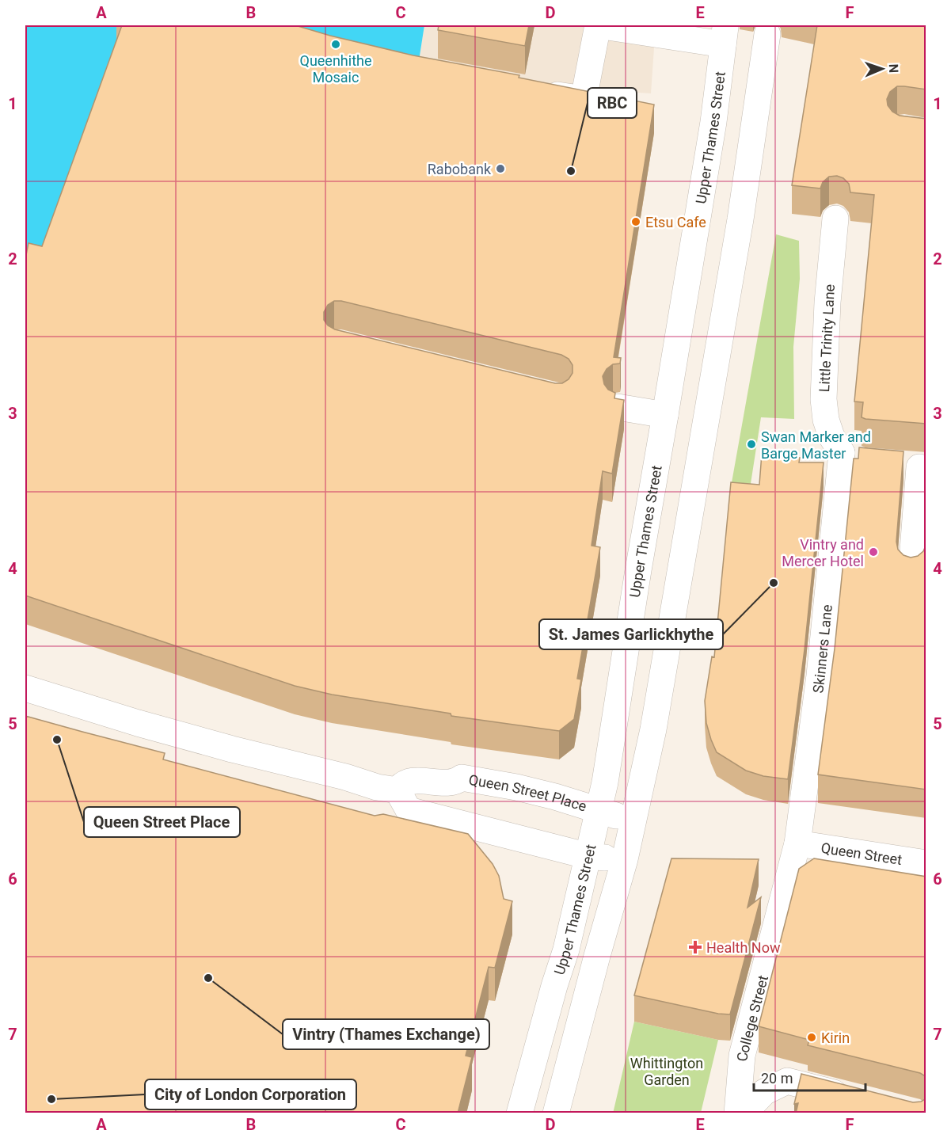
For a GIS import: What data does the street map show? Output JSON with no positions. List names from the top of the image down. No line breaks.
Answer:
{"streets":{"main road":["Upper Thames Street","Little Trinity Lane","Skinners Lane","Queen Street Place","Queen Street","College Street"]},"crossings":[["Upper Thames Street","Queen Street Place"],["Little Trinity Lane","Skinners Lane"],["Skinners Lane","Queen Street"],["Skinners Lane","College Street"],["Queen Street","College Street"]],"parks":["Whittington Garden"],"places":{"other":["Queenhithe Mosaic","Rabobank","RBC","Etsu Cafe","Swan Marker and Barge Master","Vintry and Mercer Hotel","St. James Garlickhythe","Queen Street Place","Vintry (Thames Exchange)","Kirin","City of London Corporation"],"health":["Health Now"]},"scale_bar":"20 m","north":"right","grid":{"columns":["A","B","C","D","E","F"],"rows":["1","2","3","4","5","6","7"]}}
